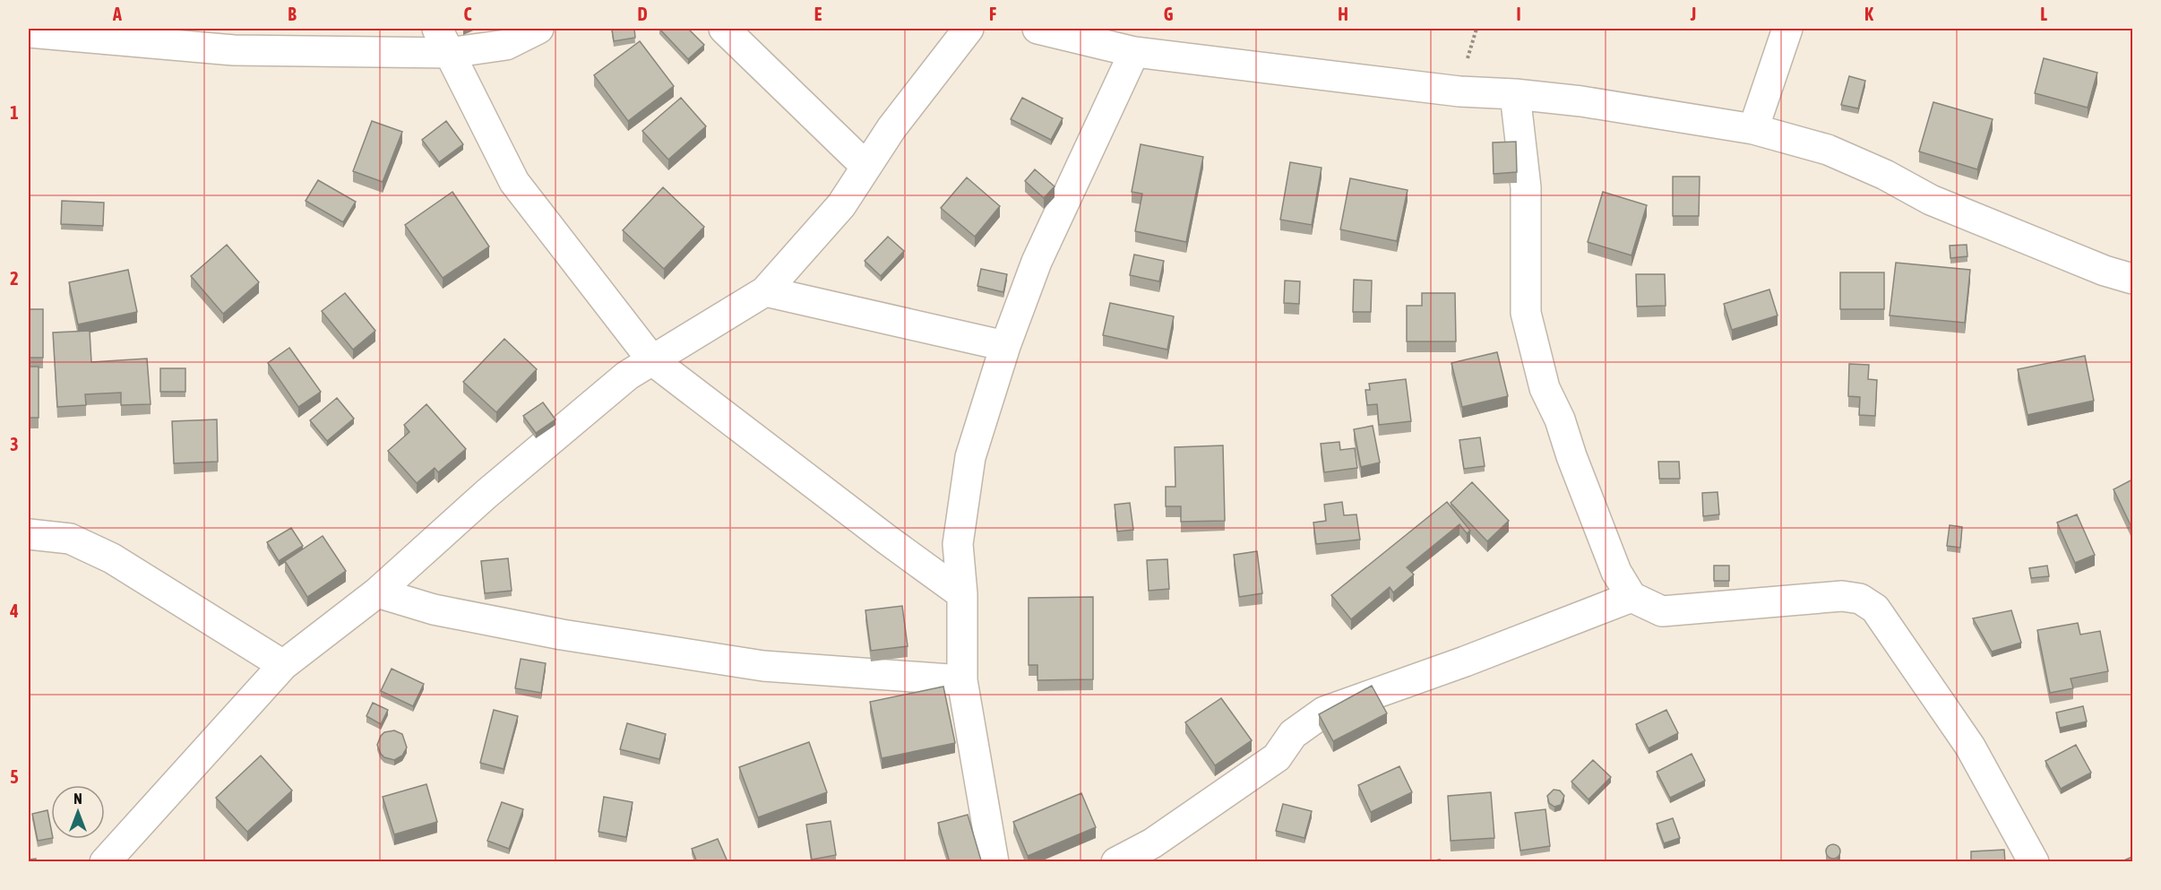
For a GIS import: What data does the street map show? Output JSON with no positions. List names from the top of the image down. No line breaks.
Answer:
{"north":"top","grid":{"columns":["A","B","C","D","E","F","G","H","I","J","K","L"],"rows":["1","2","3","4","5"]}}
